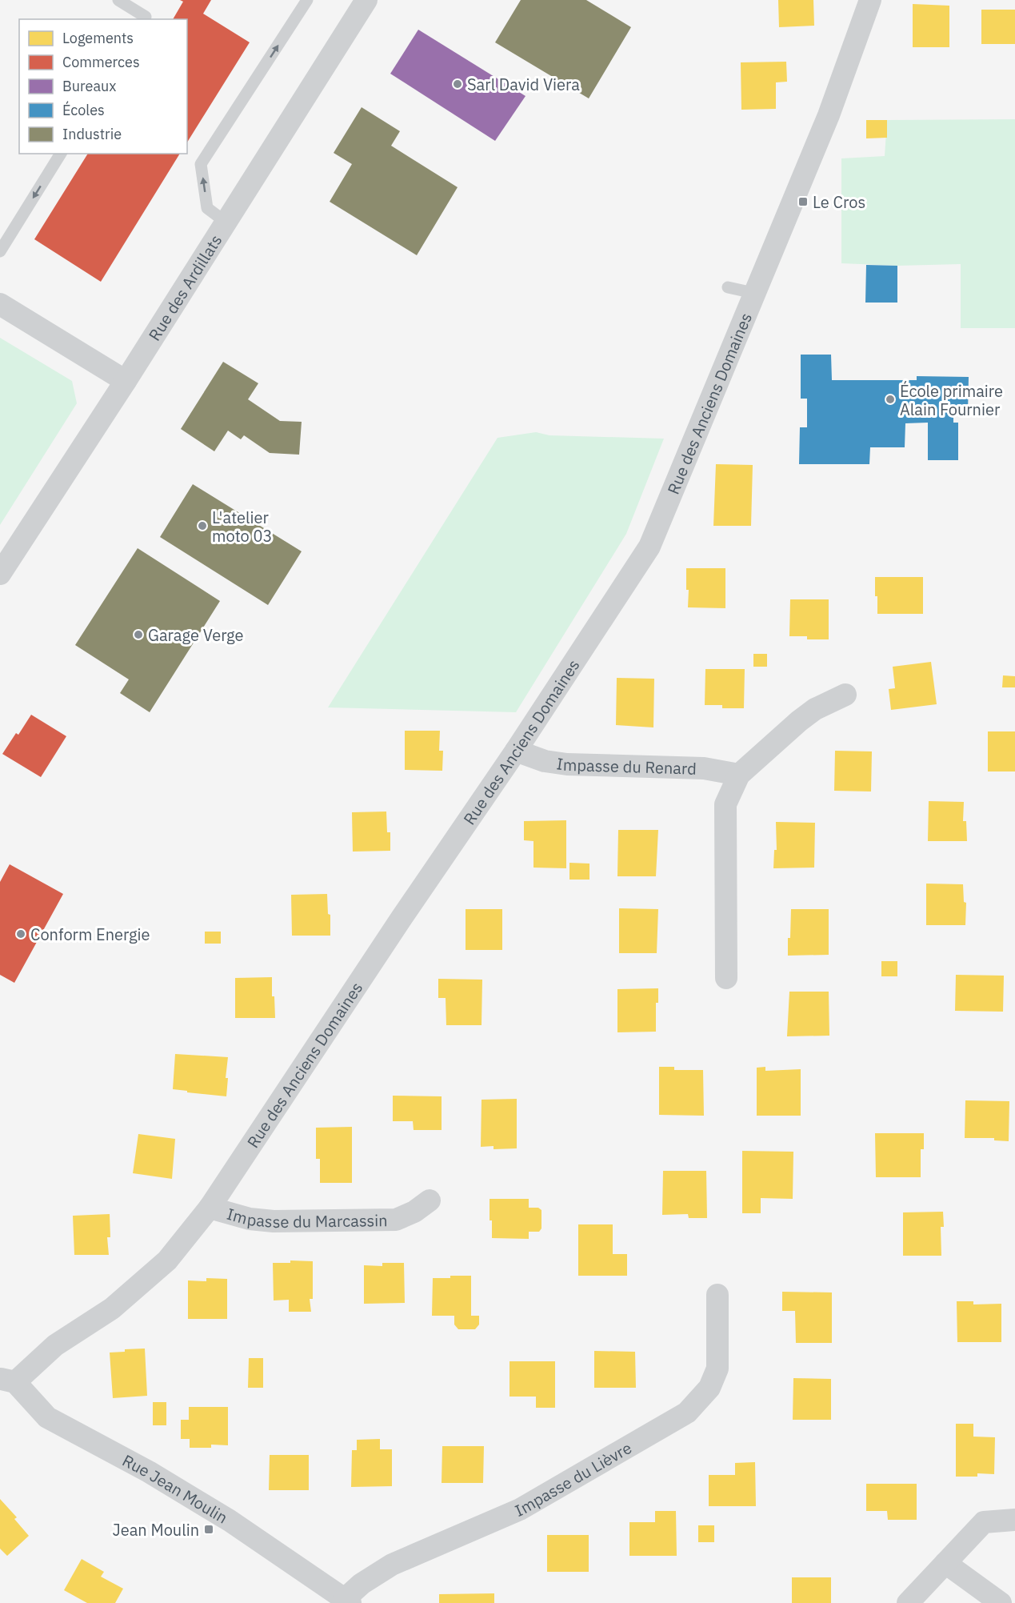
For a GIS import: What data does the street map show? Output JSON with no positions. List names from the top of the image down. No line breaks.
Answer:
{"streets":{"street":["Rue des Ardillats","Rue des Anciens Domaines","Impasse du Renard","Impasse du Marcassin","Impasse du Lièvre","Rue Jean Moulin"]},"crossings":[["Rue des Anciens Domaines","Impasse du Renard"],["Rue des Anciens Domaines","Impasse du Marcassin"],["Rue des Anciens Domaines","Rue Jean Moulin"],["Impasse du Lièvre","Rue Jean Moulin"]],"places":{"other":["Sarl David Viera","École primaire Alain Fournier","L'atelier moto 03","Garage Verge","Conform Energie"],"transit":["Le Cros","Jean Moulin"]},"legend":["Logements","Commerces","Bureaux","Écoles","Industrie"]}
